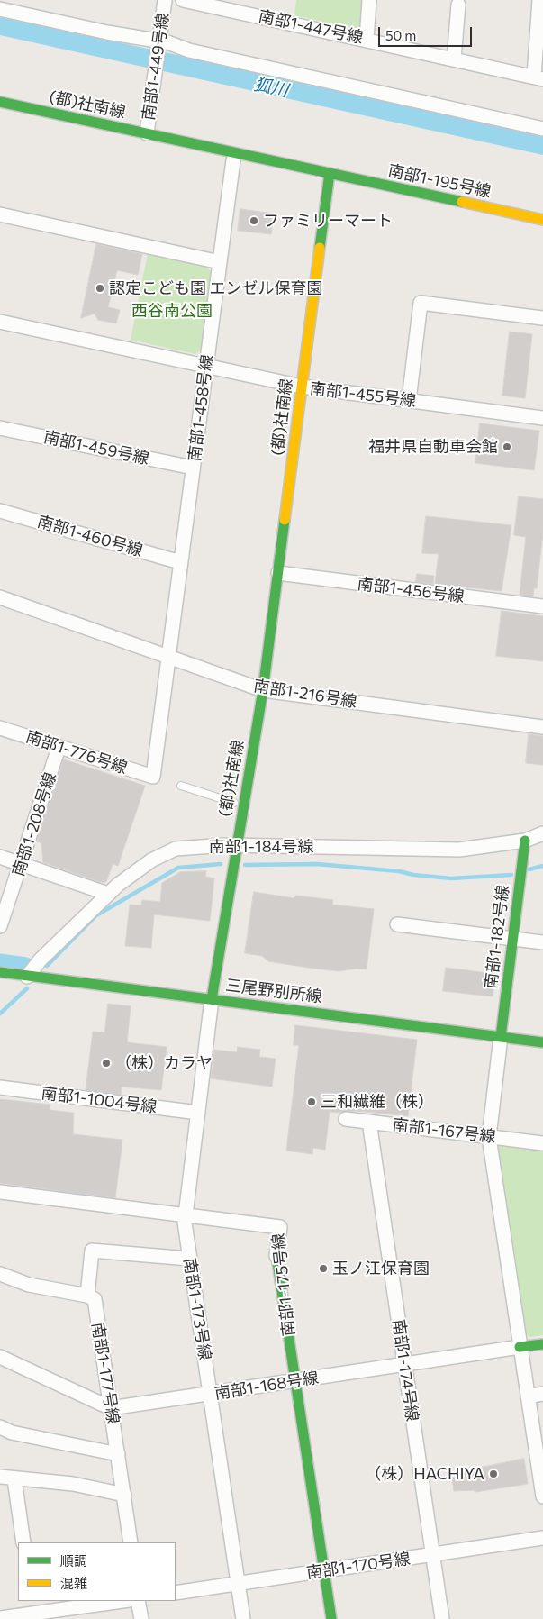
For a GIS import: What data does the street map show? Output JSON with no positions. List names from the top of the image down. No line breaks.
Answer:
{"streets":{"street":["南部1-447号線","南部1-449号線","(都)社南線","南部1-195号線","南部1-455号線","南部1-458号線","南部1-459号線","南部1-460号線","南部1-456号線","南部1-216号線","南部1-776号線","南部1-208号線","南部1-184号線","南部1-182号線","三尾野別所線","南部1-1004号線","南部1-167号線","南部1-175号線","南部1-173号線","南部1-174号線","南部1-177号線","南部1-168号線","南部1-170号線"]},"crossings":[["南部1-449号線","(都)社南線"],["(都)社南線","南部1-195号線"],["(都)社南線","南部1-455号線"],["(都)社南線","南部1-456号線"],["(都)社南線","南部1-216号線"],["(都)社南線","南部1-184号線"],["(都)社南線","三尾野別所線"],["(都)社南線","南部1-173号線"],["南部1-455号線","南部1-458号線"],["南部1-458号線","南部1-459号線"],["南部1-458号線","南部1-460号線"],["南部1-458号線","南部1-216号線"],["南部1-458号線","南部1-776号線"],["南部1-776号線","南部1-208号線"],["南部1-184号線","南部1-182号線"],["南部1-184号線","三尾野別所線"],["南部1-182号線","三尾野別所線"],["三尾野別所線","南部1-173号線"],["南部1-1004号線","南部1-173号線"],["南部1-167号線","南部1-174号線"],["南部1-175号線","南部1-173号線"],["南部1-175号線","南部1-168号線"],["南部1-175号線","南部1-170号線"],["南部1-173号線","南部1-168号線"],["南部1-173号線","南部1-170号線"],["南部1-174号線","南部1-168号線"],["南部1-174号線","南部1-170号線"],["南部1-177号線","南部1-168号線"]],"water":["狐川"],"parks":["西谷南公園"],"places":["ファミリーマート","認定こども園 エンゼル保育園","福井県自動車会館","（株）カラヤ","三和繊維（株）","玉ノ江保育園","（株）HACHIYA"],"legend":["順調","混雑"],"scale_bar":"50 m"}
